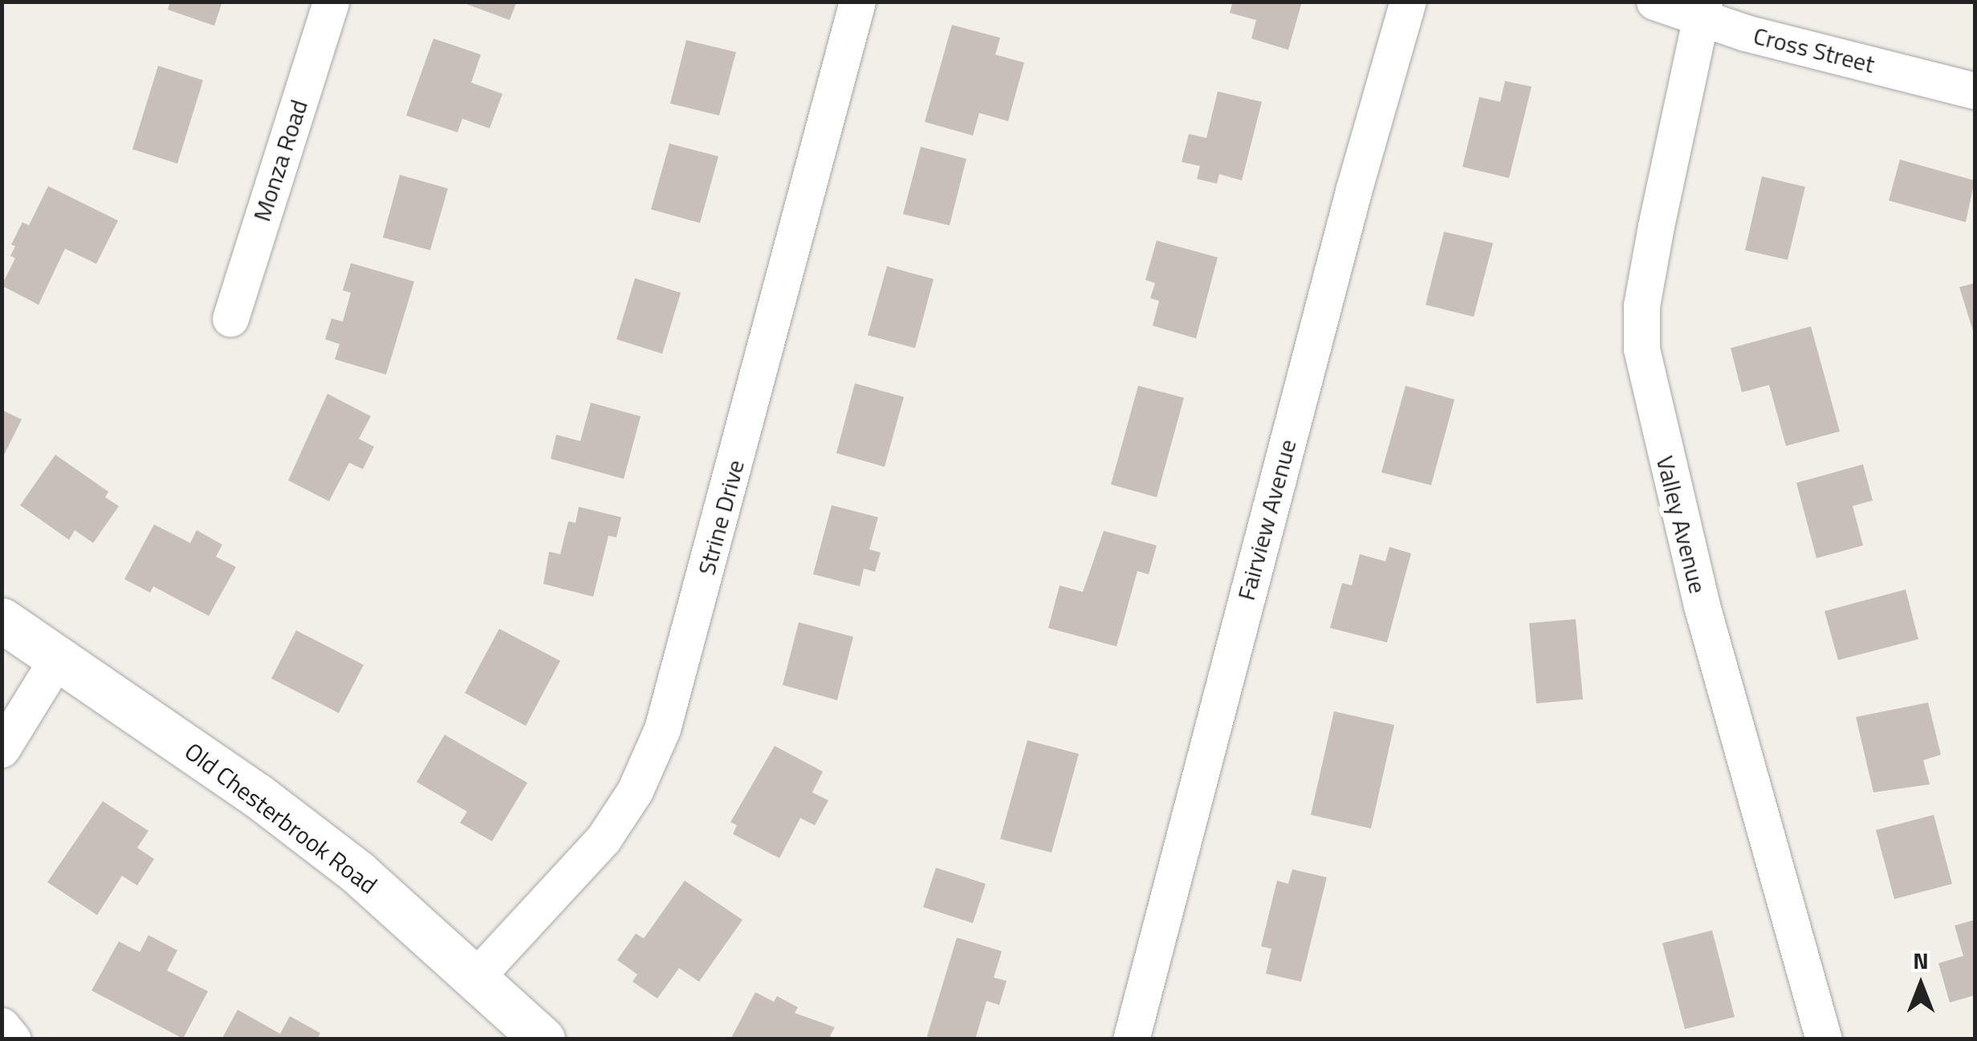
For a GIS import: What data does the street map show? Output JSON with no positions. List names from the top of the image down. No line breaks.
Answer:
{"streets":{"street":["Cross Street","Monza Road","Strine Drive","Fairview Avenue","Valley Avenue","Old Chesterbrook Road"]},"crossings":[["Cross Street","Valley Avenue"],["Strine Drive","Old Chesterbrook Road"]],"north":"top"}
